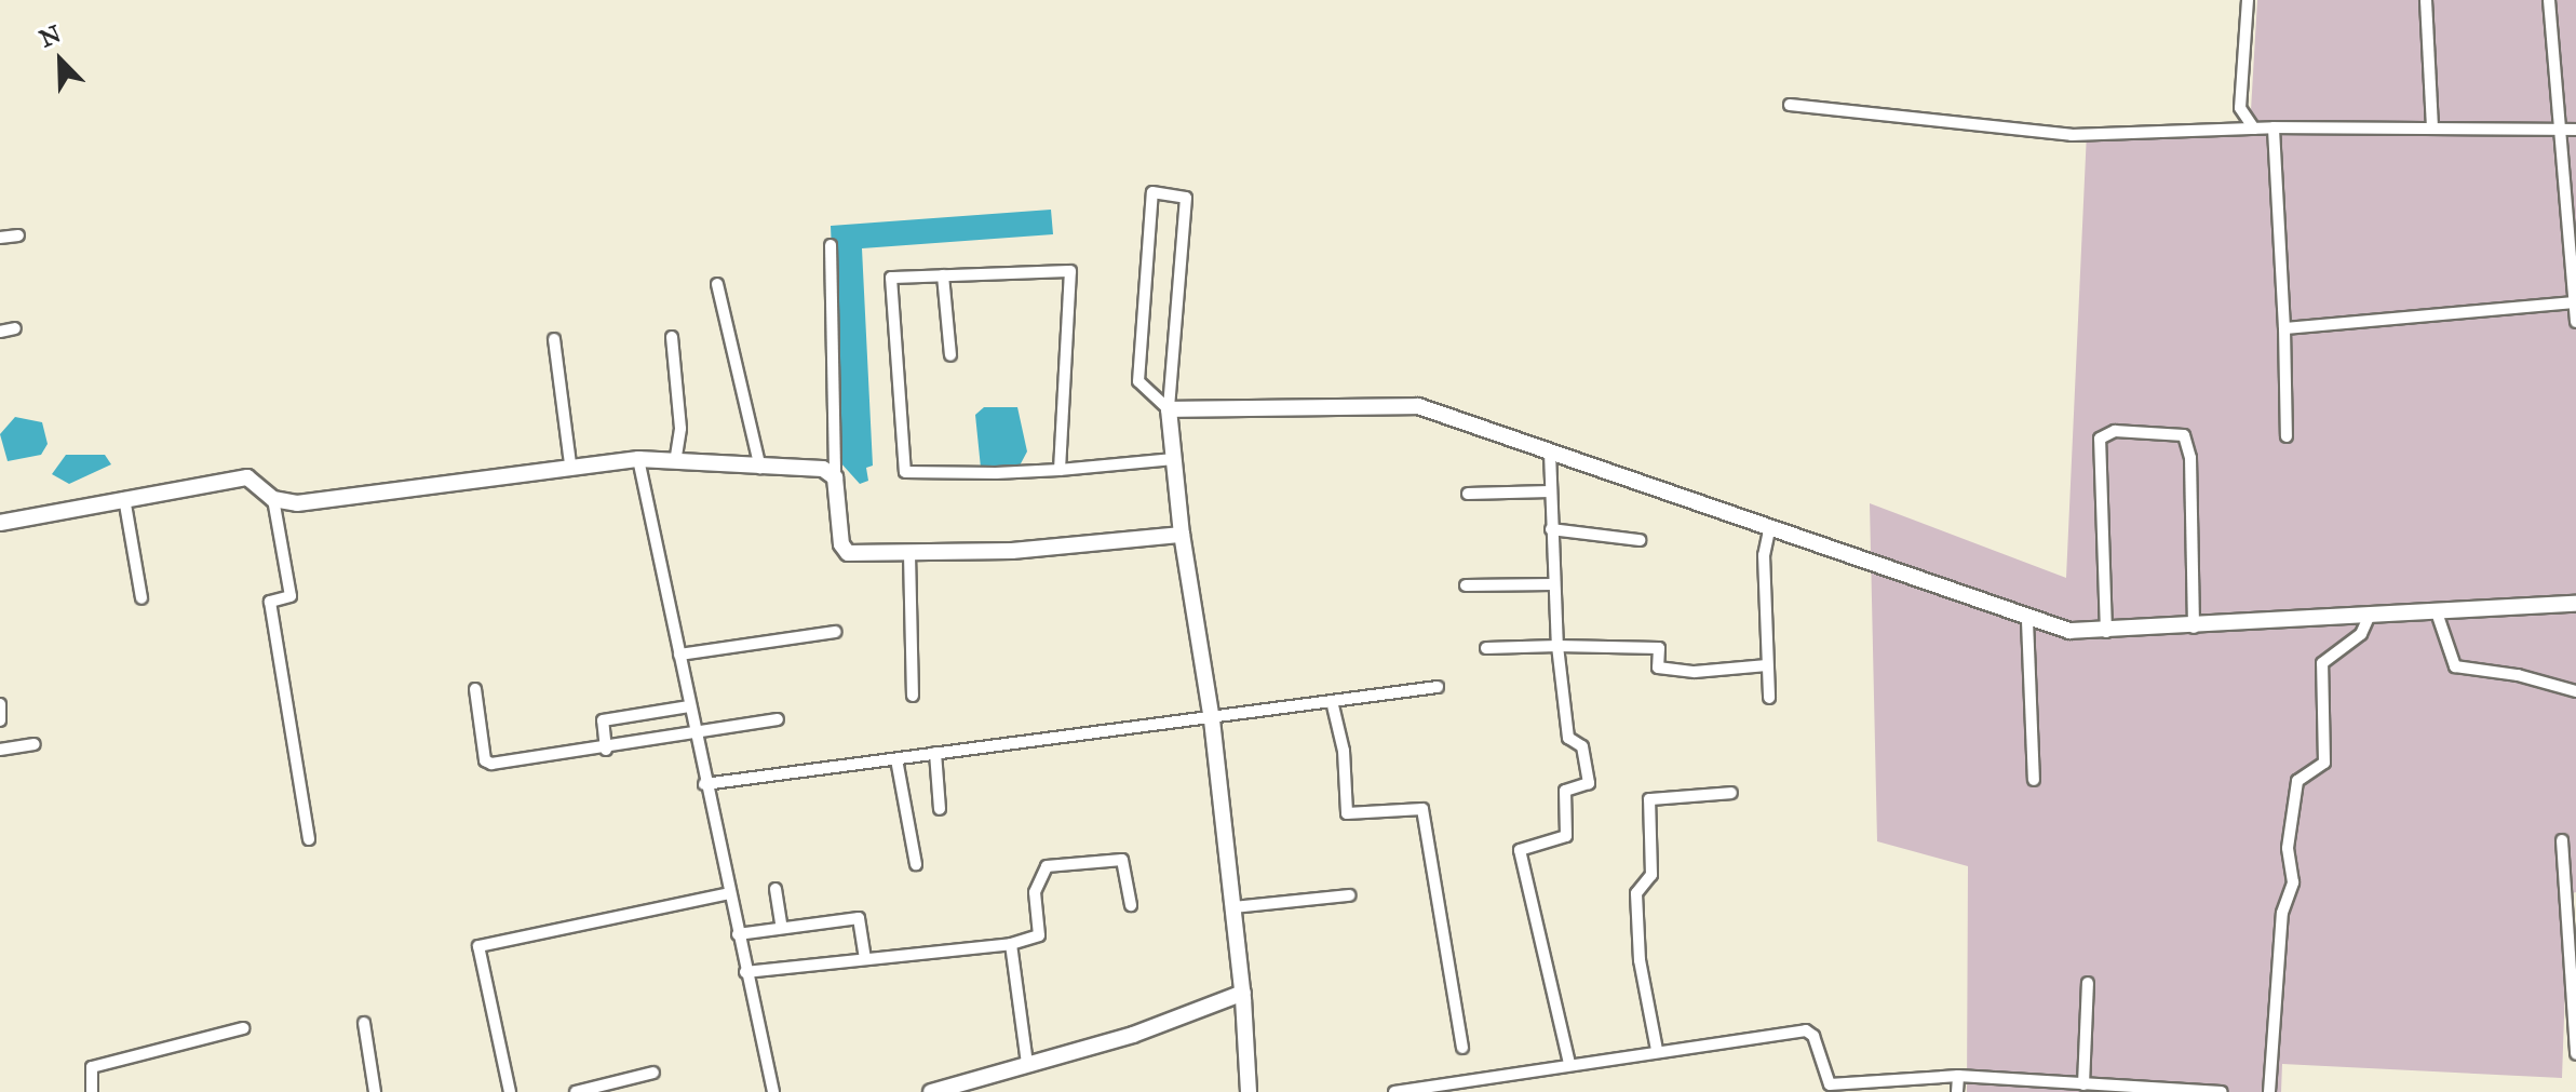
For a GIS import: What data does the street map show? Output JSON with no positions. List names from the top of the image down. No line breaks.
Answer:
{"north":"top left"}
